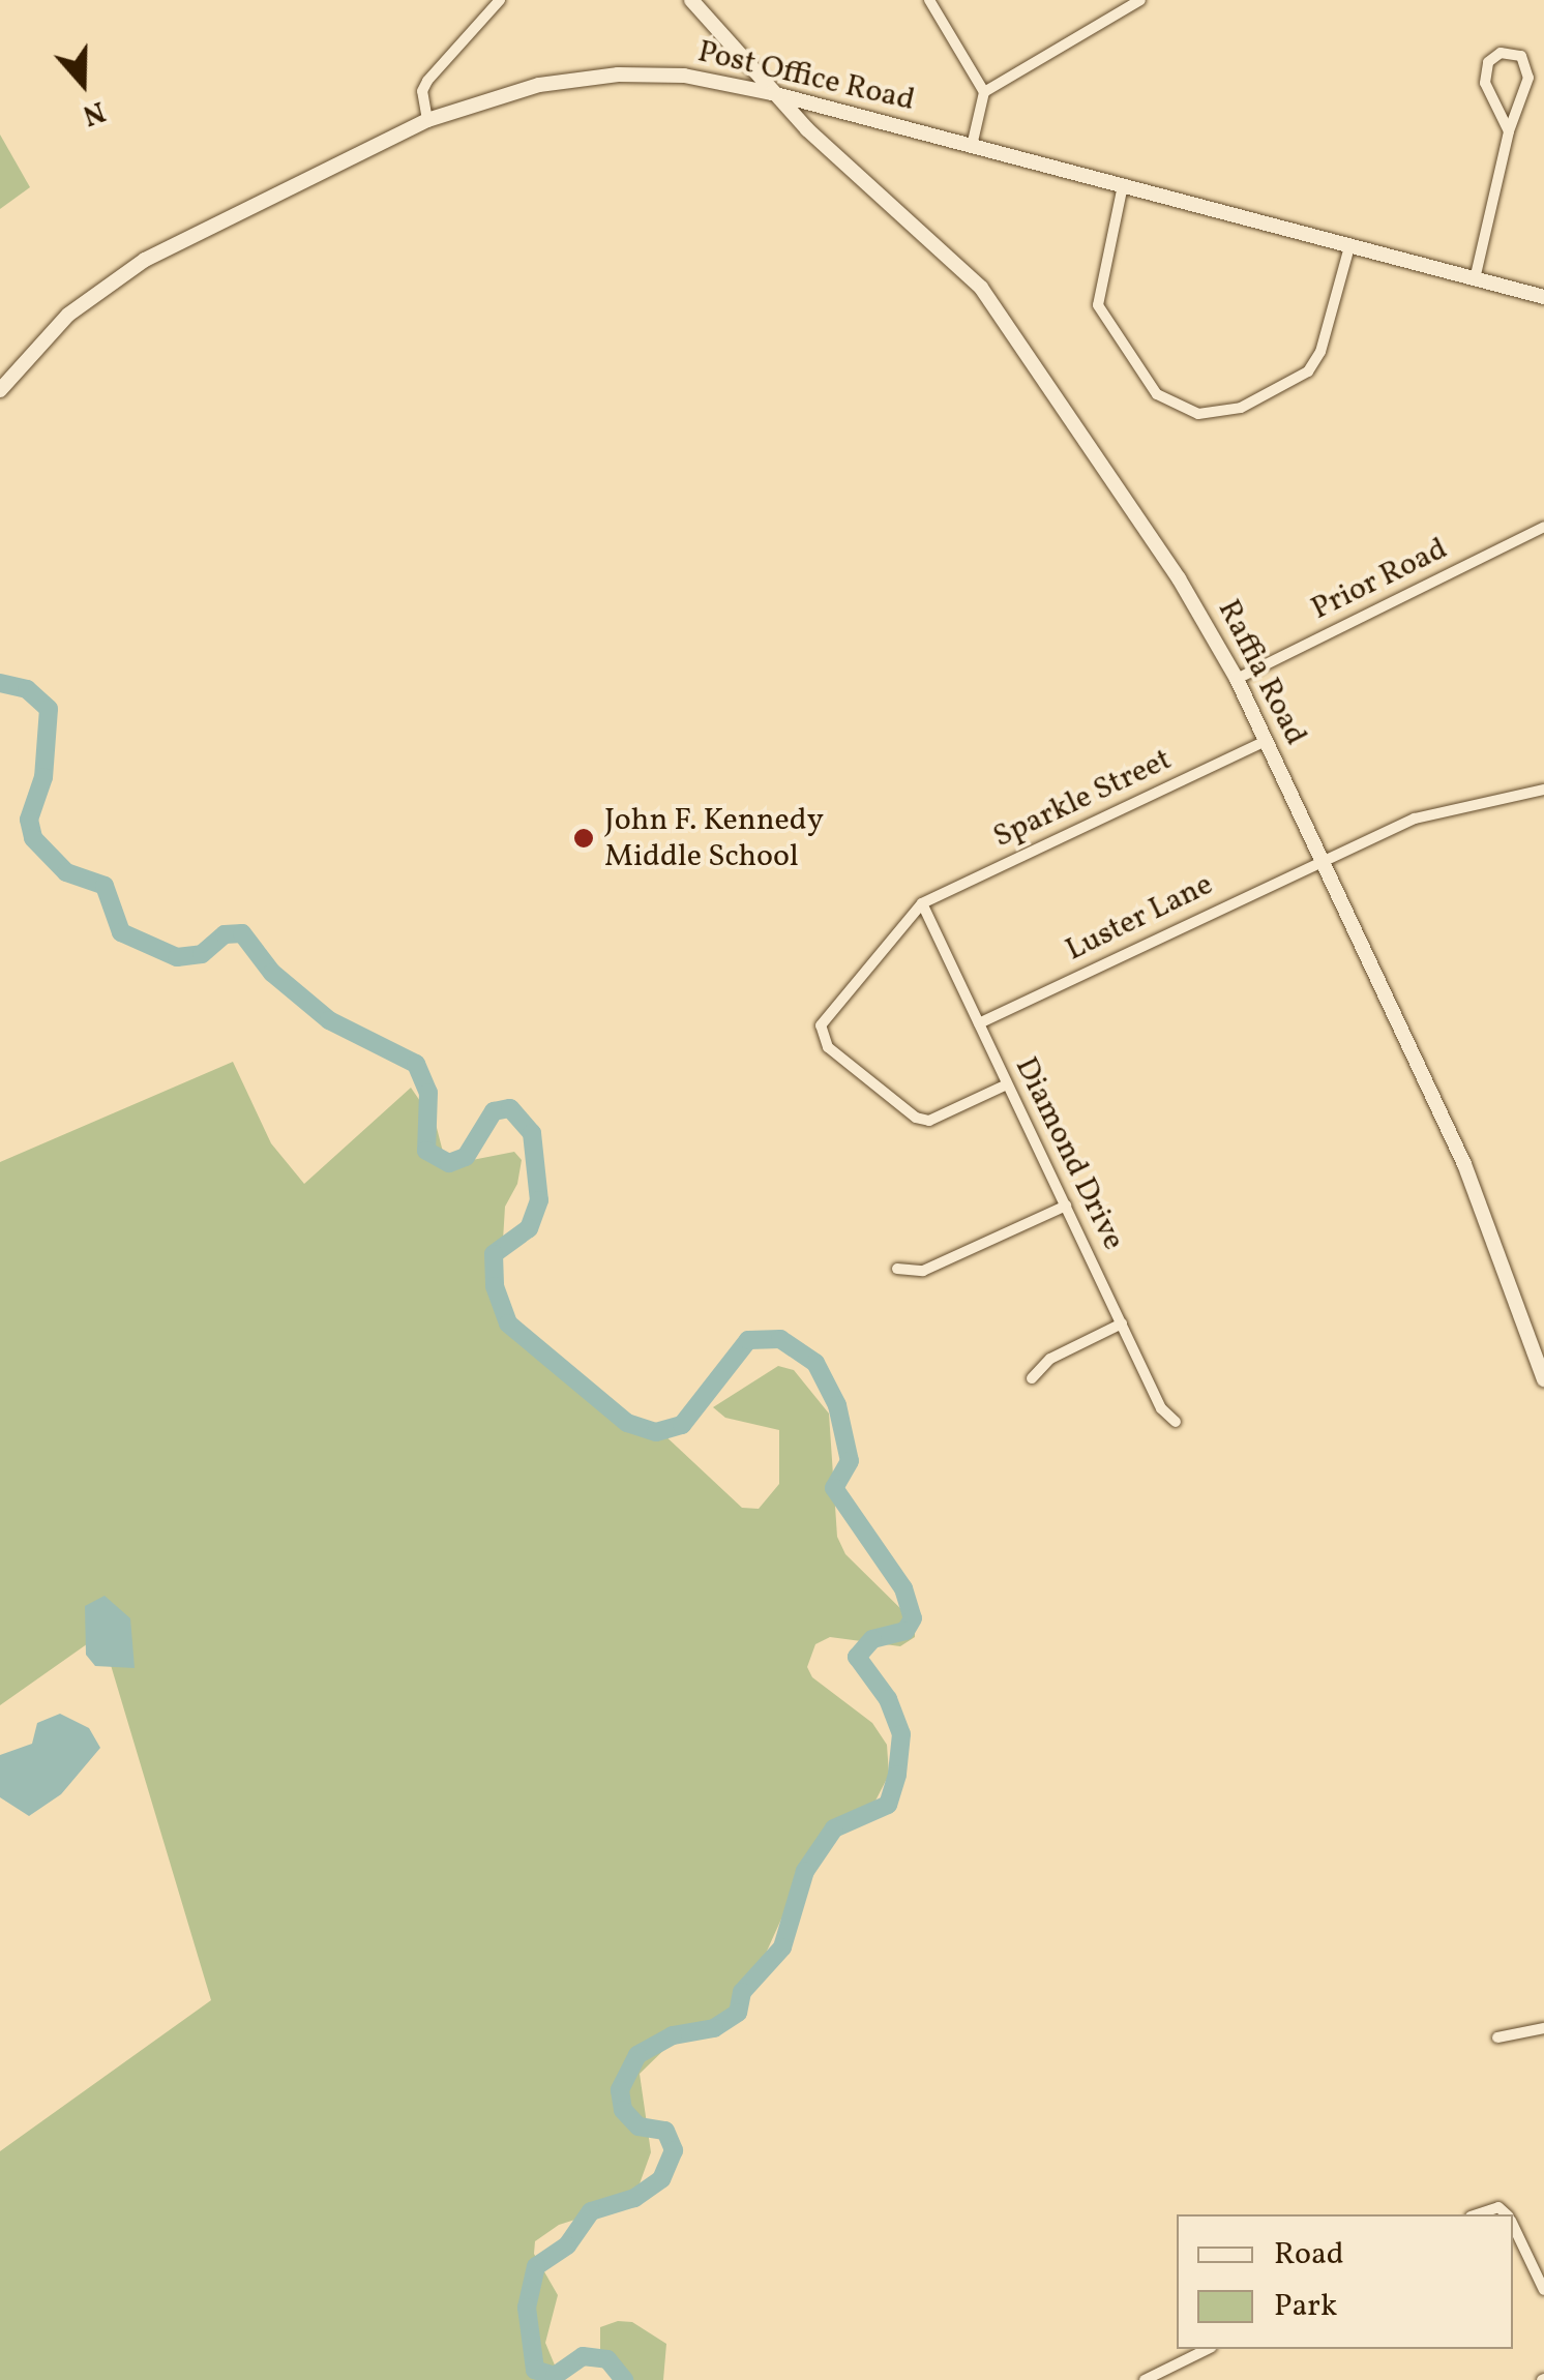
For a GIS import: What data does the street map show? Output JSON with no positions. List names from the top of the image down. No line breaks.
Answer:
{"streets":{"street":["Post Office Road","Prior Road","Raffia Road","Sparkle Street","Luster Lane","Diamond Drive"]},"crossings":[["Post Office Road","Raffia Road"],["Prior Road","Raffia Road"],["Raffia Road","Sparkle Street"],["Raffia Road","Luster Lane"],["Sparkle Street","Diamond Drive"],["Luster Lane","Diamond Drive"]],"places":["John F. Kennedy Middle School"],"legend":["Road","Park"],"north":"bottom"}
